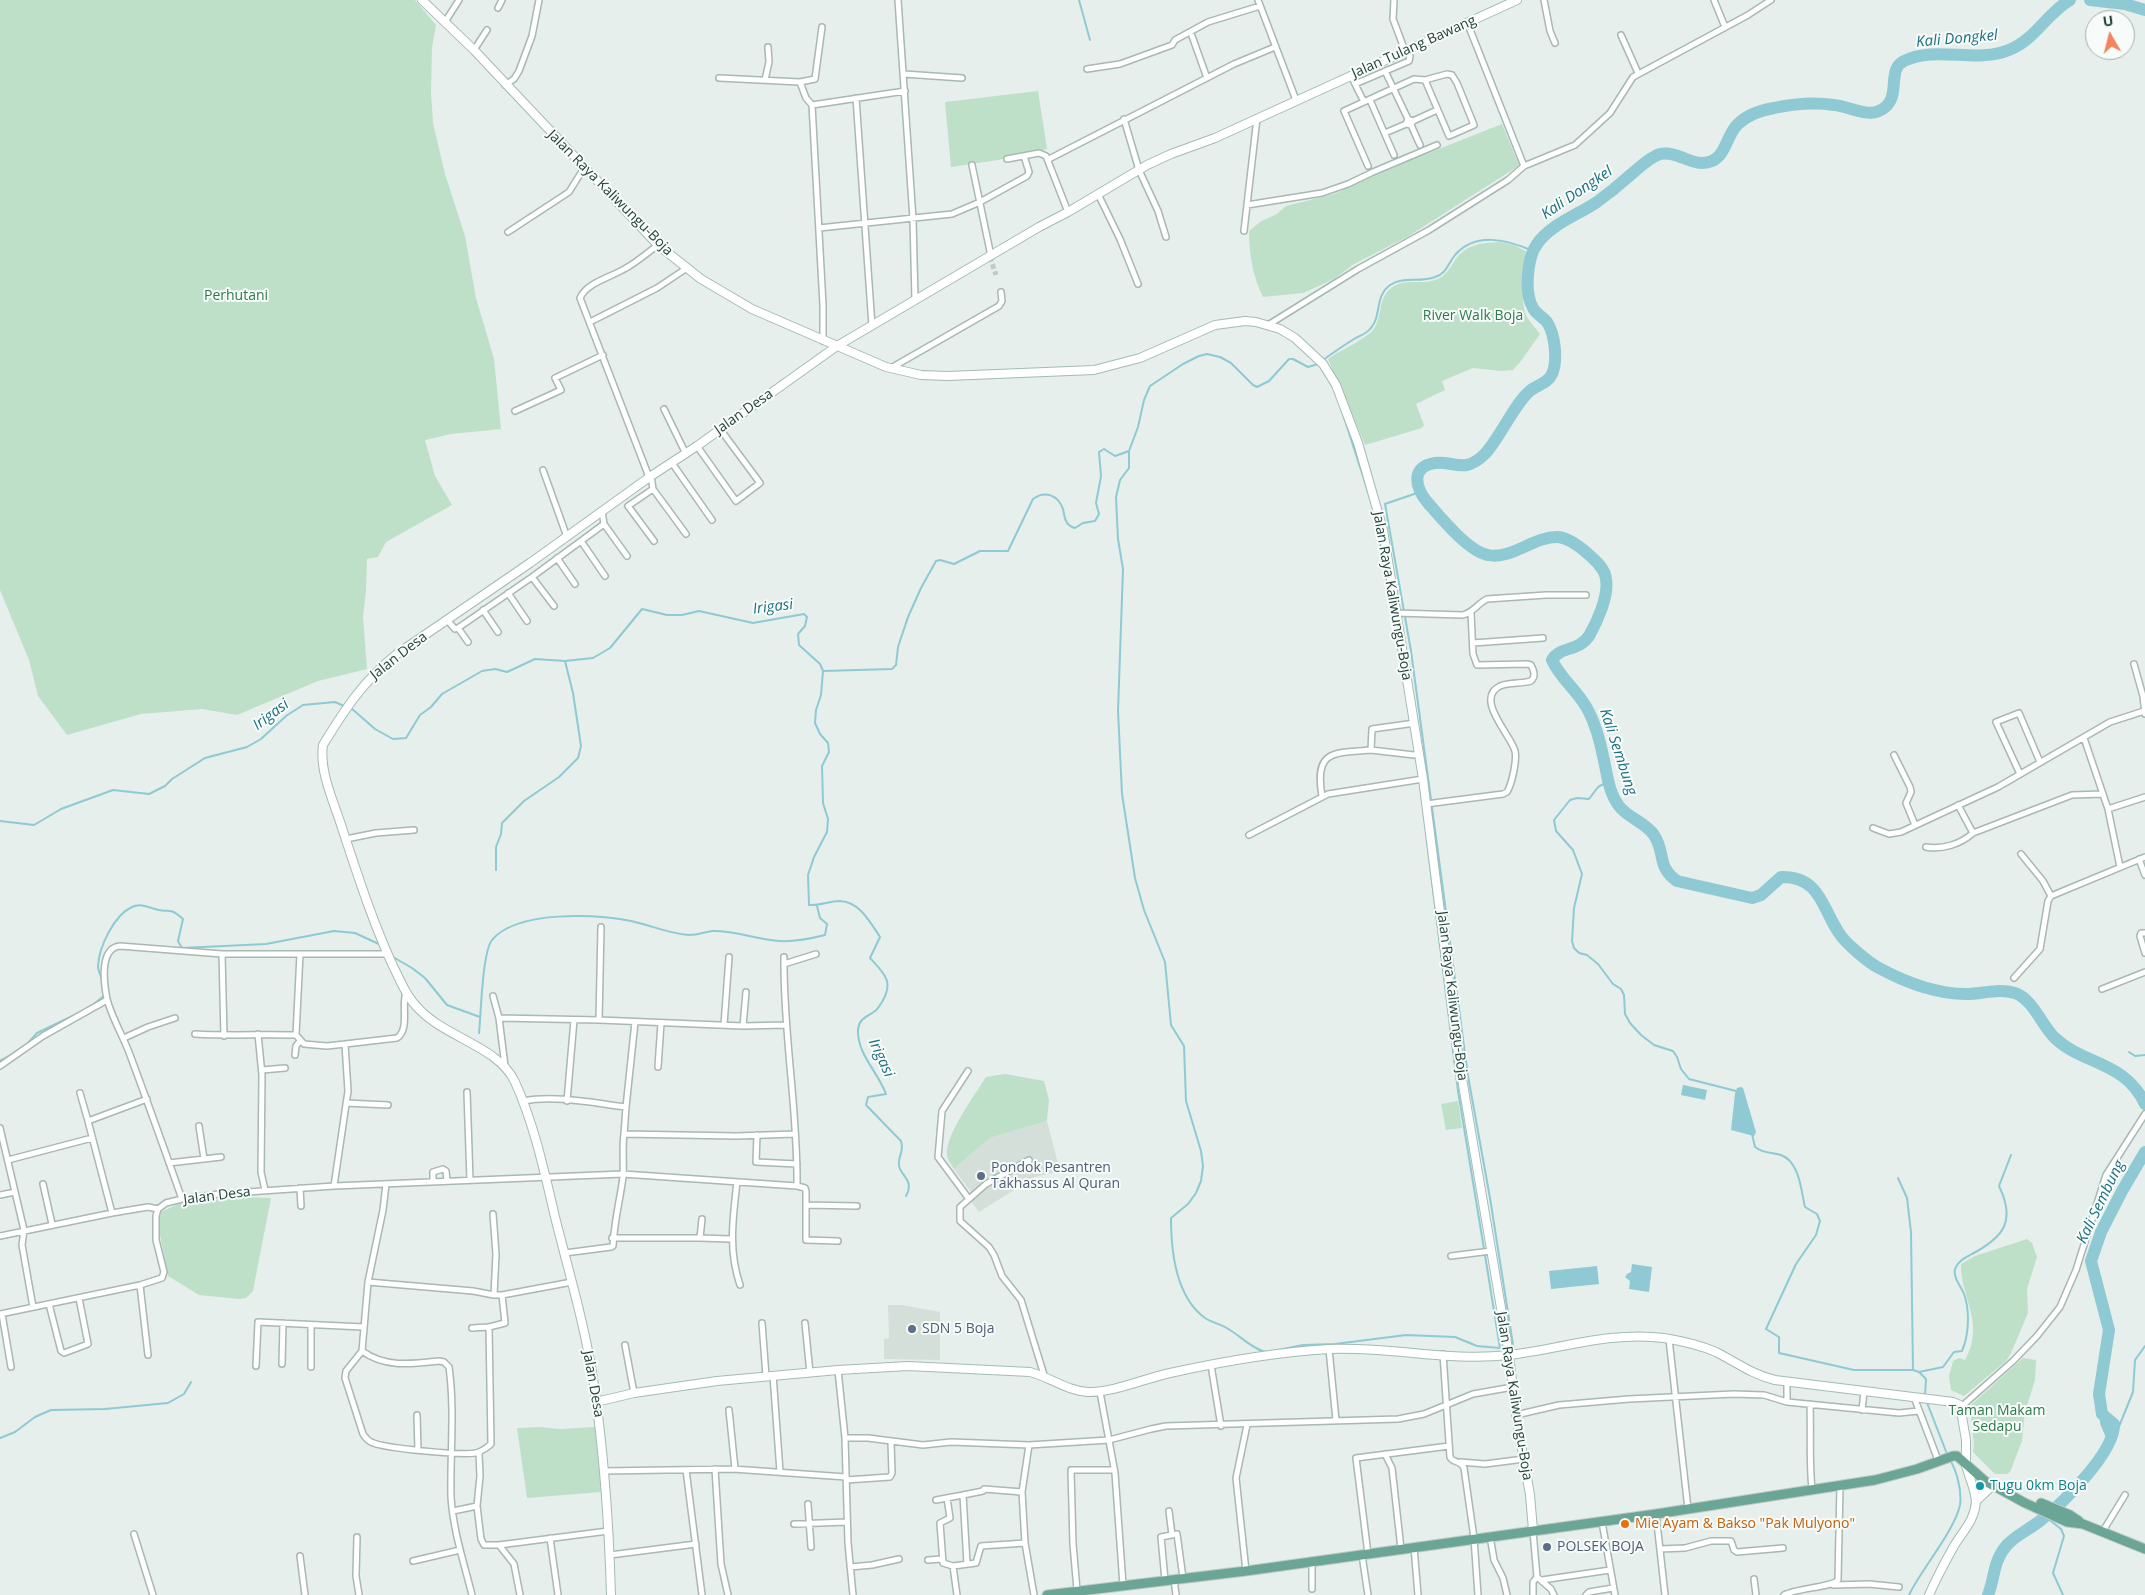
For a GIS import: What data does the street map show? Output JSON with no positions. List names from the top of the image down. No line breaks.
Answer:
{"streets":{"street":["Jalan Tulang Bawang","Jalan Raya Kaliwungu-Boja","Jalan Desa"]},"crossings":[["Jalan Tulang Bawang","Jalan Desa"],["Jalan Raya Kaliwungu-Boja","Jalan Desa"]],"water":["Kali Dongkel","Irigasi","Kali Sembung"],"parks":["Perhutani","River Walk Boja","Taman Makam Sedapu"],"places":["Pondok Pesantren Takhassus Al Quran","SDN 5 Boja","Tugu 0km Boja","Mie Ayam & Bakso \"Pak Mulyono\"","POLSEK BOJA"],"north":"top"}
